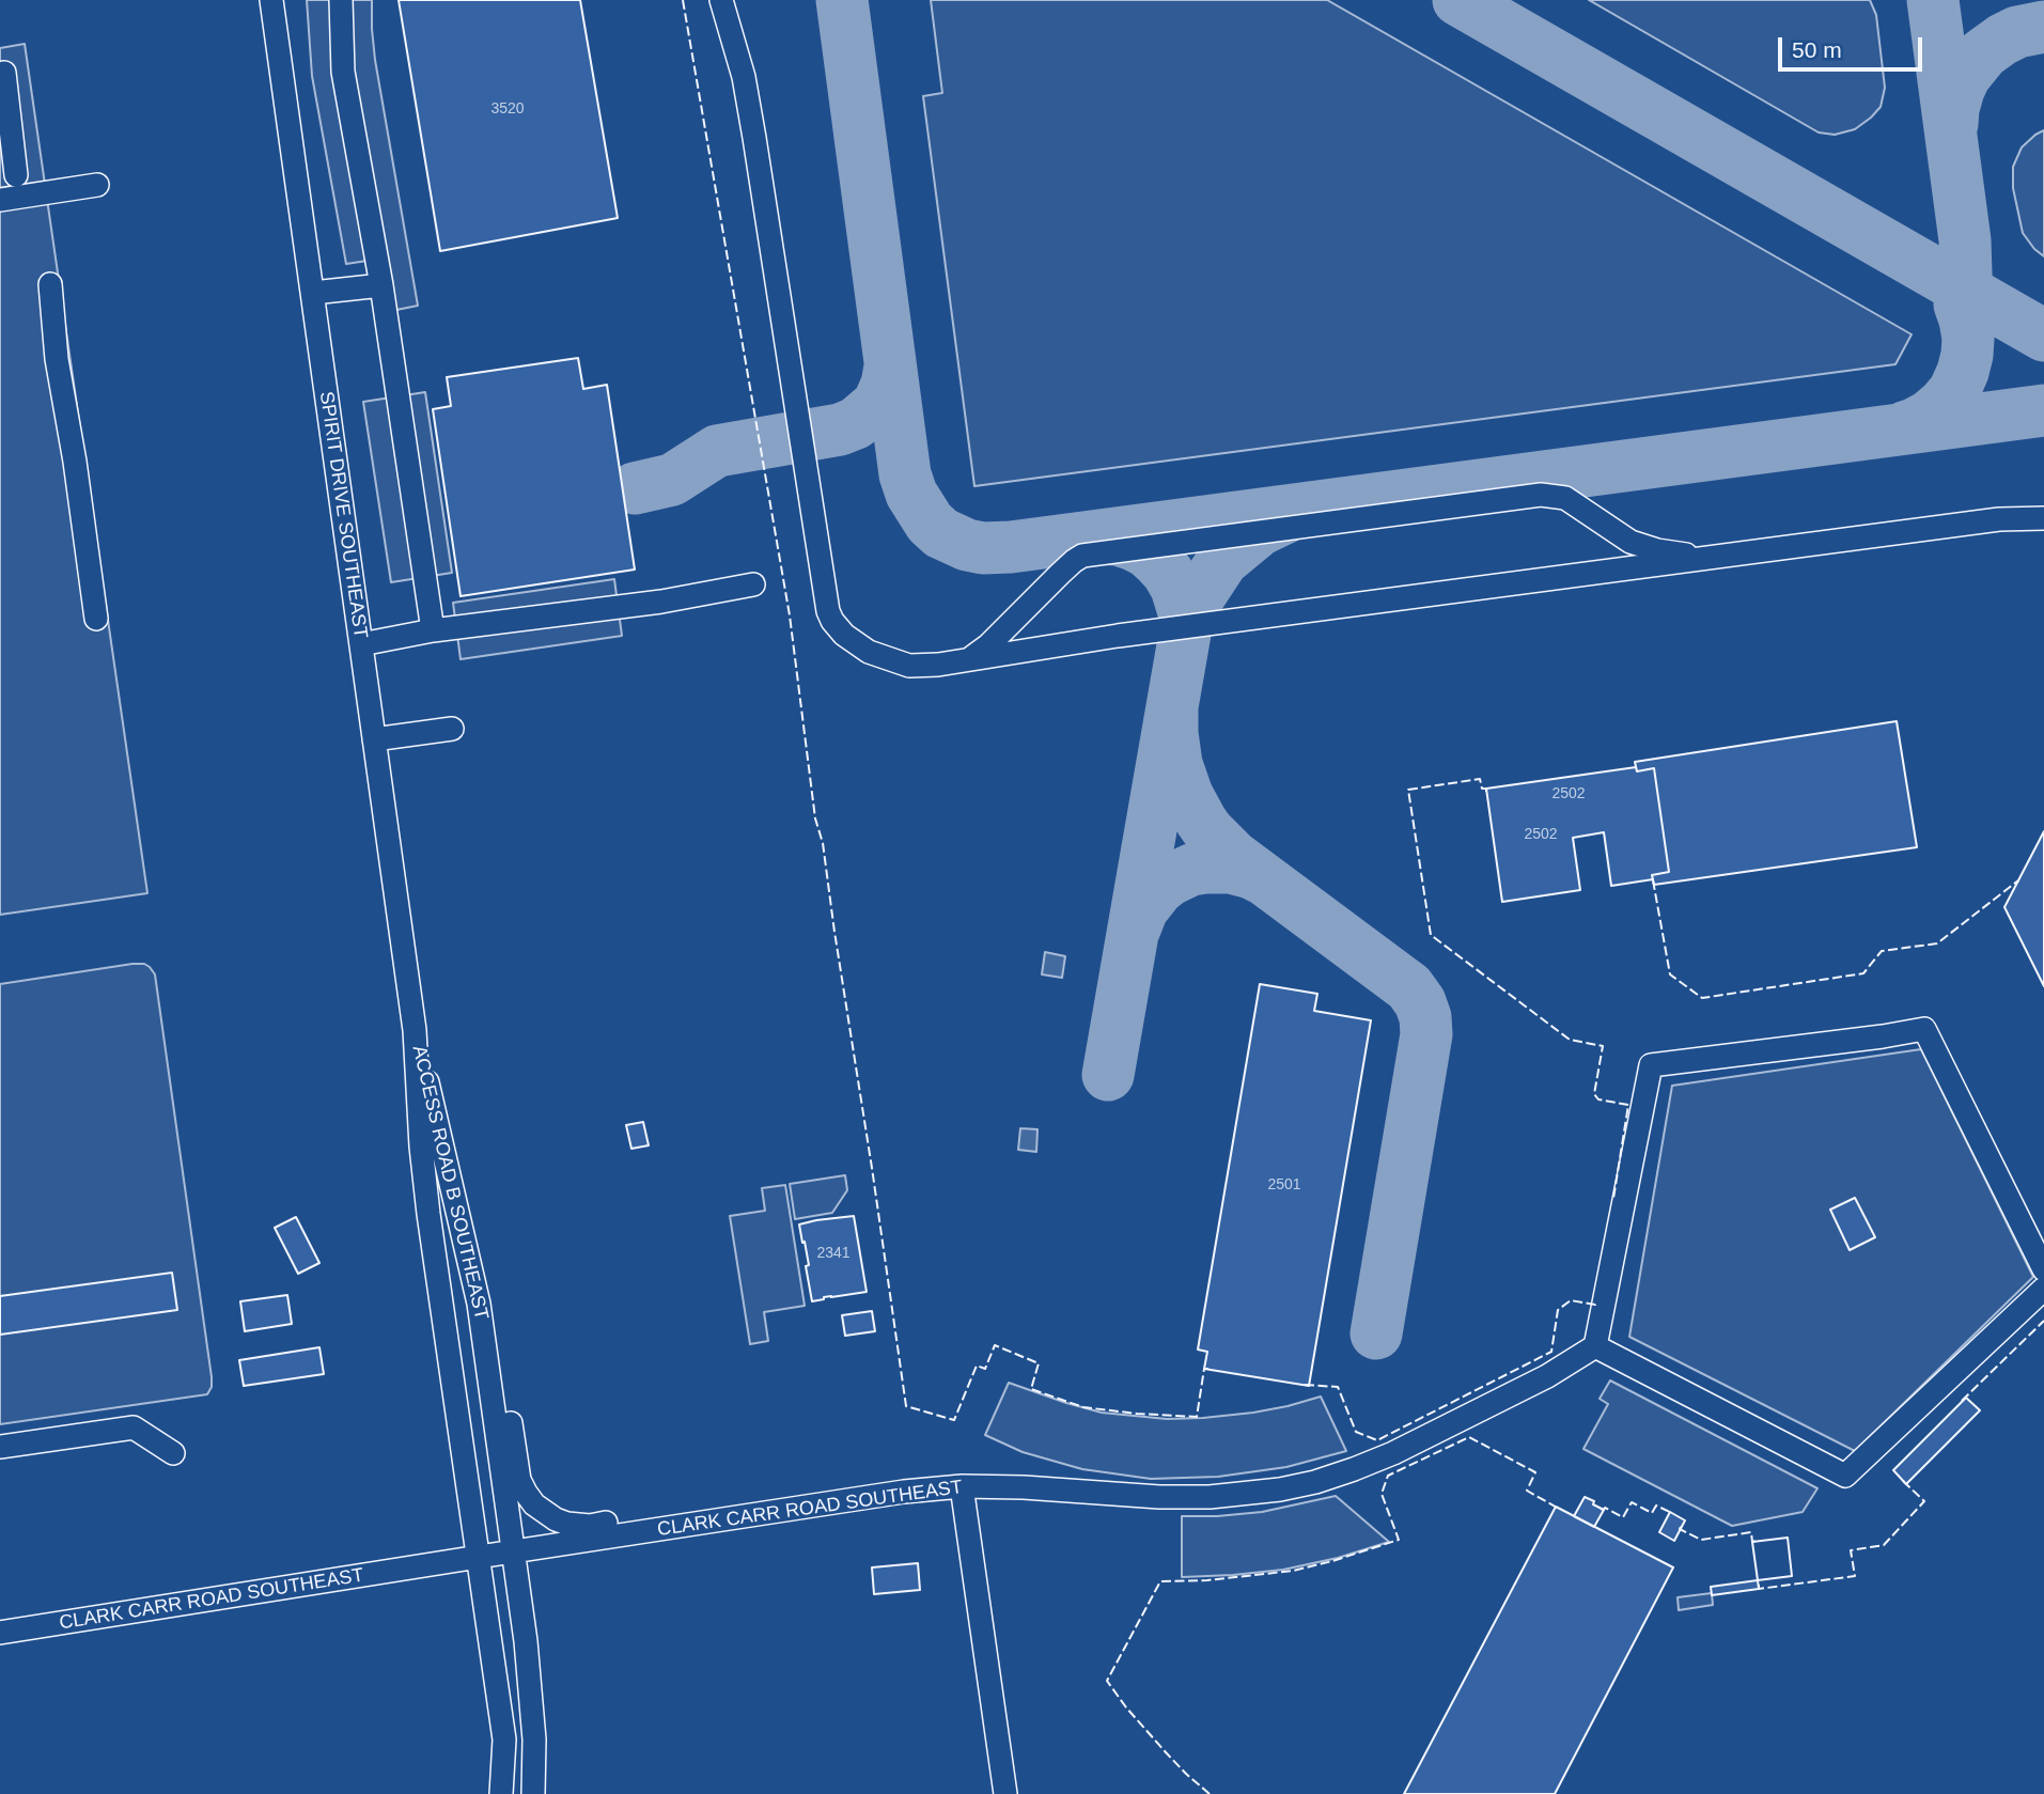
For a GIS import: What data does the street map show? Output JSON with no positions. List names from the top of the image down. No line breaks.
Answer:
{"streets":{"street":["SPIRIT DRIVE SOUTHEAST","ACCESS ROAD B SOUTHEAST","CLARK CARR ROAD SOUTHEAST"]},"crossings":[["SPIRIT DRIVE SOUTHEAST","ACCESS ROAD B SOUTHEAST"],["ACCESS ROAD B SOUTHEAST","CLARK CARR ROAD SOUTHEAST"]],"house_numbers":["3520","2502","2502","2501","2341"],"scale_bar":"50 m"}
